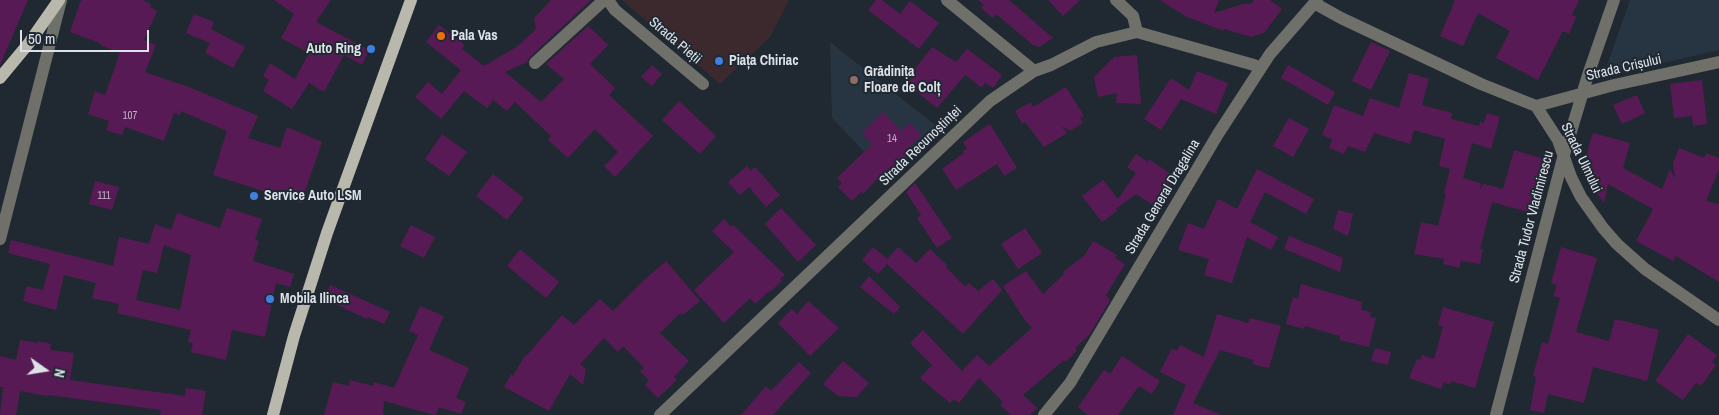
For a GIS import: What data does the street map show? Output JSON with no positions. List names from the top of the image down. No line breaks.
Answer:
{"streets":{"street":["Strada Pieții","Strada Crișului","Strada Recunoștinței","Strada Ulmului","Strada General Dragalina","Strada Tudor Vladimirescu"]},"crossings":[["Strada Crișului","Strada Ulmului"],["Strada Crișului","Strada Tudor Vladimirescu"],["Strada Recunoștinței","Strada General Dragalina"],["Strada Ulmului","Strada Tudor Vladimirescu"]],"places":["Pala Vas","Auto Ring","Piața Chiriac","Grădinița Floare de Colț","Service Auto LSM","Mobila Ilinca"],"house_numbers":["107","14","111"],"scale_bar":"50 m","north":"right"}
